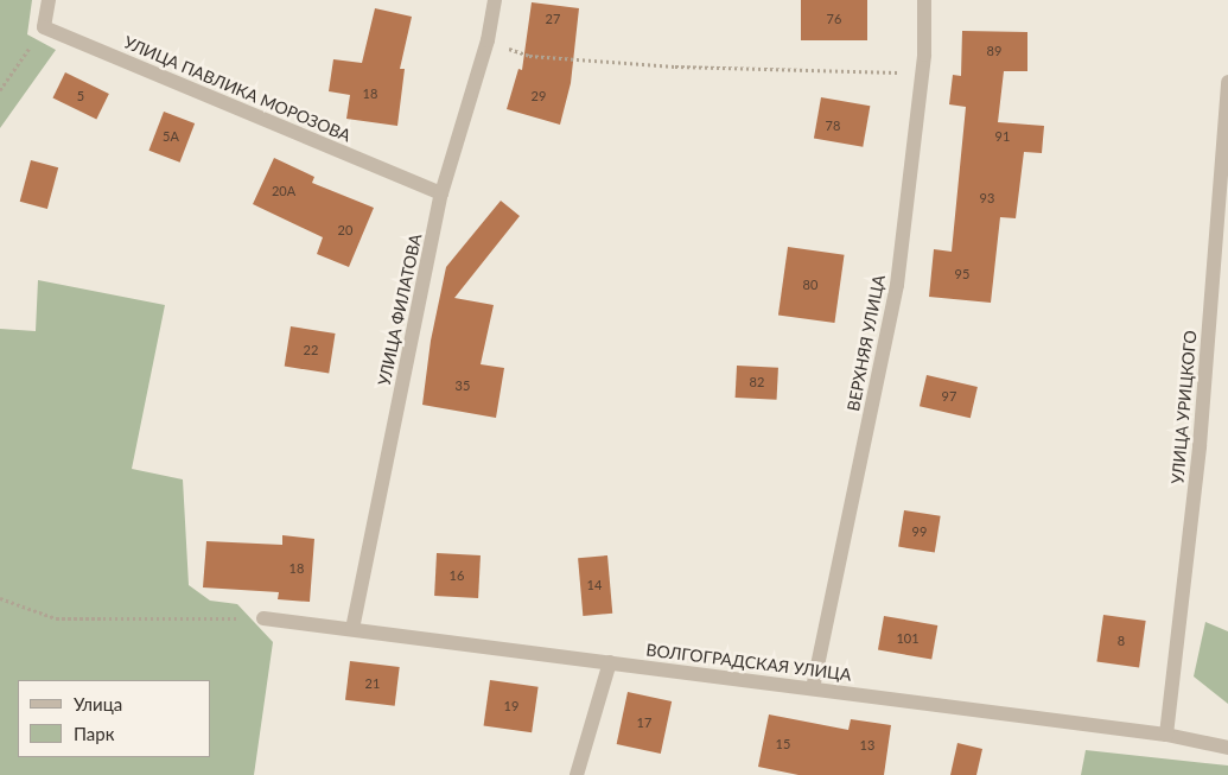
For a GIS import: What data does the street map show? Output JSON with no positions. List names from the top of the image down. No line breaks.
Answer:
{"streets":{"street":["УЛИЦА ПАВЛИКА МОРОЗОВА","УЛИЦА ФИЛАТОВА","ВЕРХНЯЯ УЛИЦА","УЛИЦА УРИЦКОГО","ВОЛГОГРАДСКАЯ УЛИЦА"]},"crossings":[["УЛИЦА ПАВЛИКА МОРОЗОВА","УЛИЦА ФИЛАТОВА"],["УЛИЦА ФИЛАТОВА","ВОЛГОГРАДСКАЯ УЛИЦА"],["ВЕРХНЯЯ УЛИЦА","ВОЛГОГРАДСКАЯ УЛИЦА"],["УЛИЦА УРИЦКОГО","ВОЛГОГРАДСКАЯ УЛИЦА"]],"house_numbers":["27","76","89","18","5","29","78","5А","91","20А","93","20","95","80","22","82","35","97","99","18","16","14","101","8","21","19","17","15","13"],"legend":["Улица","Парк"]}
